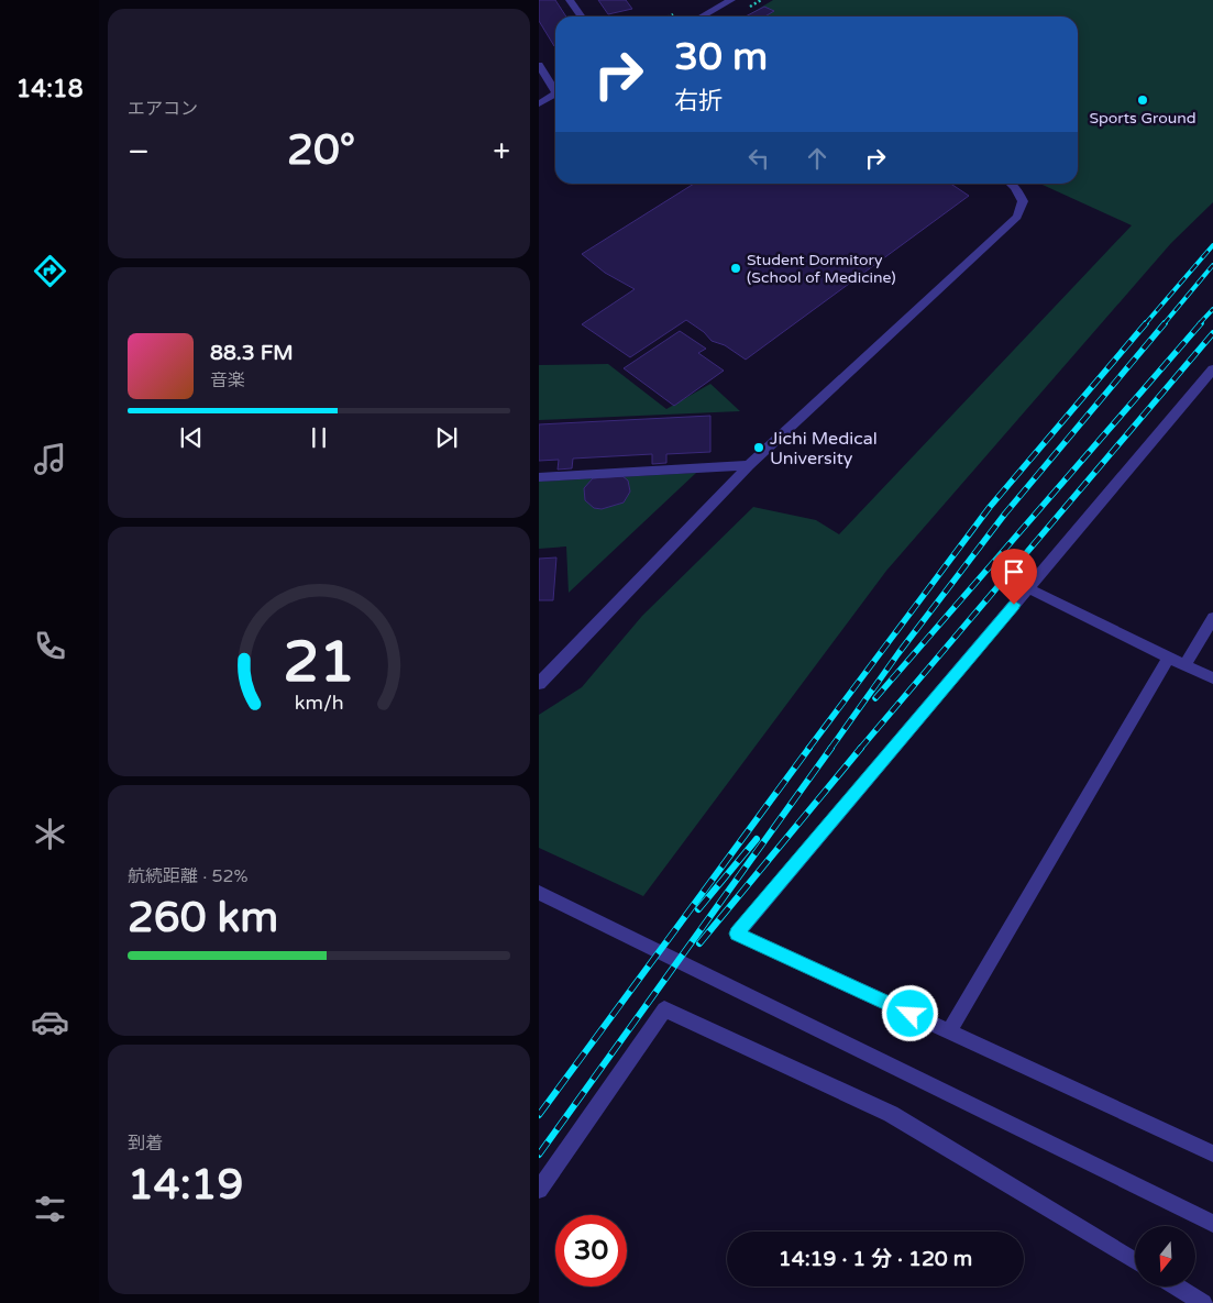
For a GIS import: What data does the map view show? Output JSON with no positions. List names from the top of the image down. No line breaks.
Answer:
{"places":["Sports Ground","Student Dormitory (School of Medicine)","Jichi Medical University"],"north":"bottom","page":{"tabs":"14:18","tile":["エアコン",["航続距離 · 52%","260 km"],["到着","14:19"]],"turn":["30 m","右折"],"heat":["−","20°","+"],"song":["88.3 FM","音楽"],"limit":"30","trip":"14:19 · 1 分 · 120 m","gauge":["21","km/h"]}}
